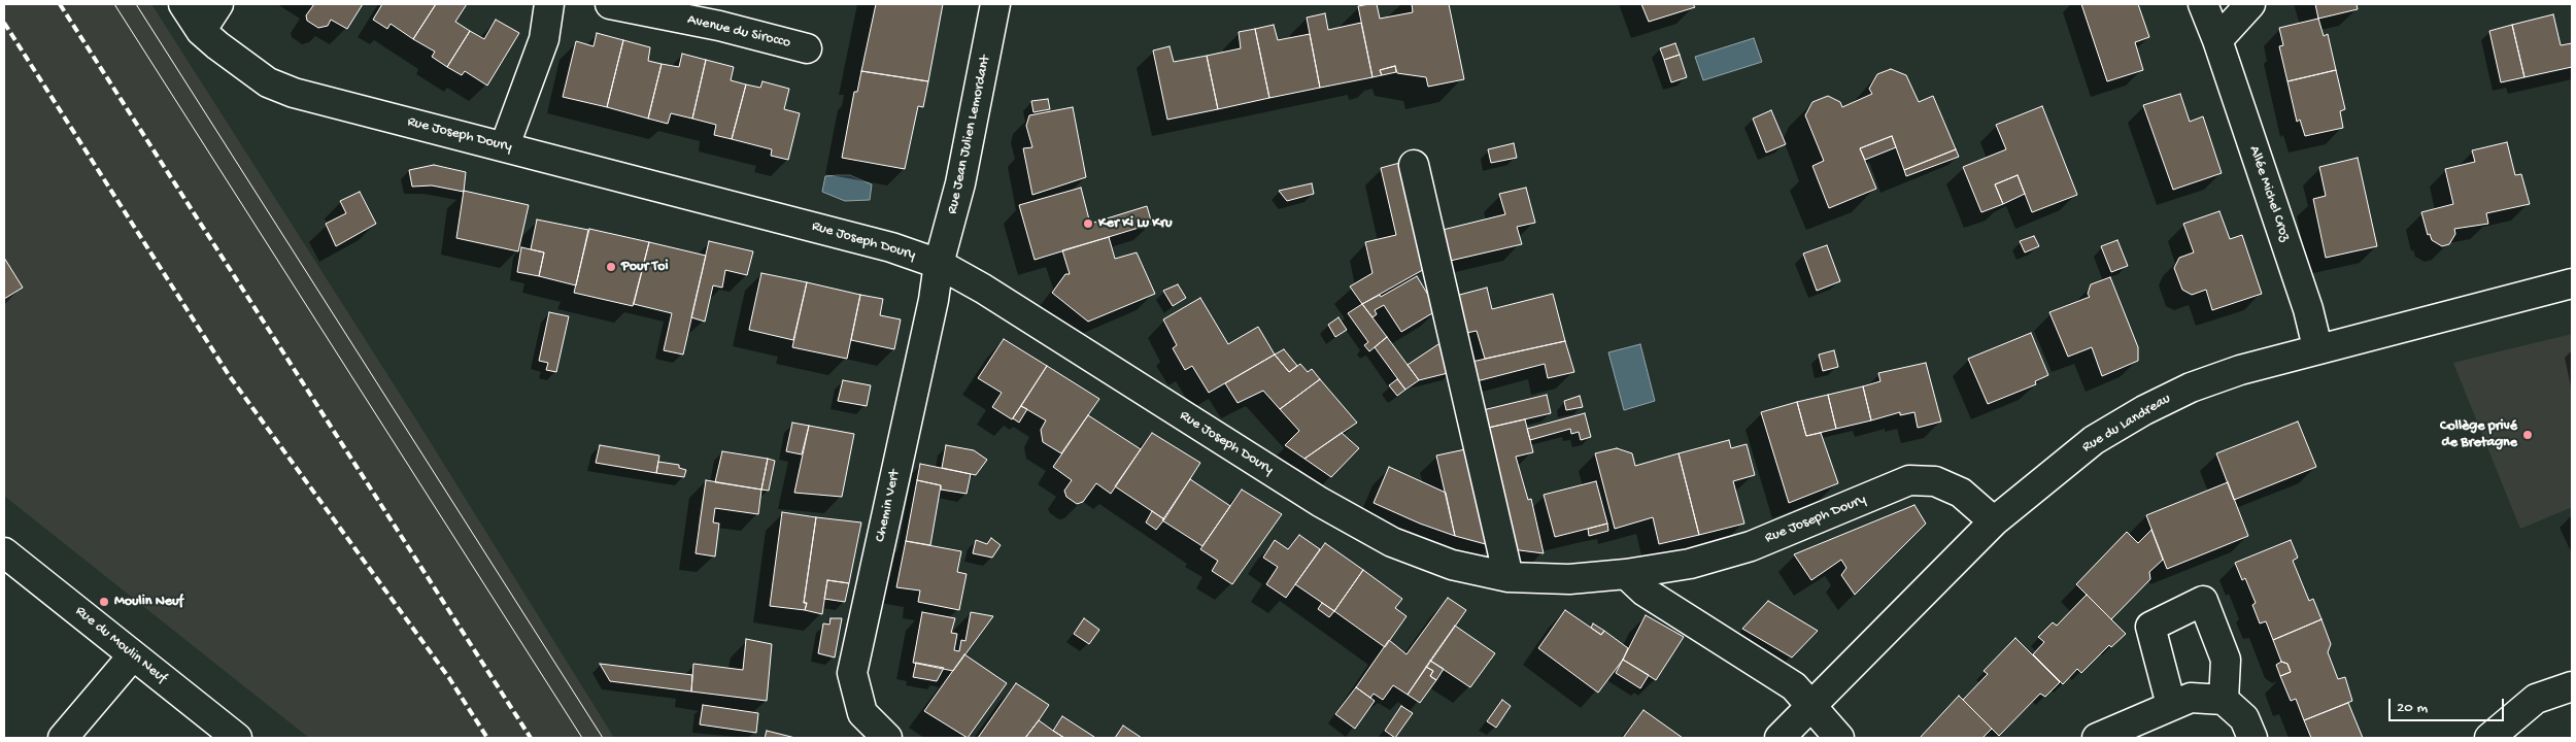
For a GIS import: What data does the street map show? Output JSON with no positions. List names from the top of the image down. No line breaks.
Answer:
{"streets":{"street":["Avenue du Sirocco","Rue Joseph Doury","Rue Jean Julien Lemordant","Allée Michel Croz","Rue du Landreau","Chemin Vert","Rue du Moulin Neuf"]},"crossings":[["Rue Joseph Doury","Rue Jean Julien Lemordant"],["Rue Joseph Doury","Rue du Landreau"],["Rue Joseph Doury","Chemin Vert"],["Rue Jean Julien Lemordant","Chemin Vert"],["Allée Michel Croz","Rue du Landreau"]],"places":["Ker Ki Lu Kru","Pour Toi","Collège privé de Bretagne","Moulin Neuf"],"scale_bar":"20 m"}
